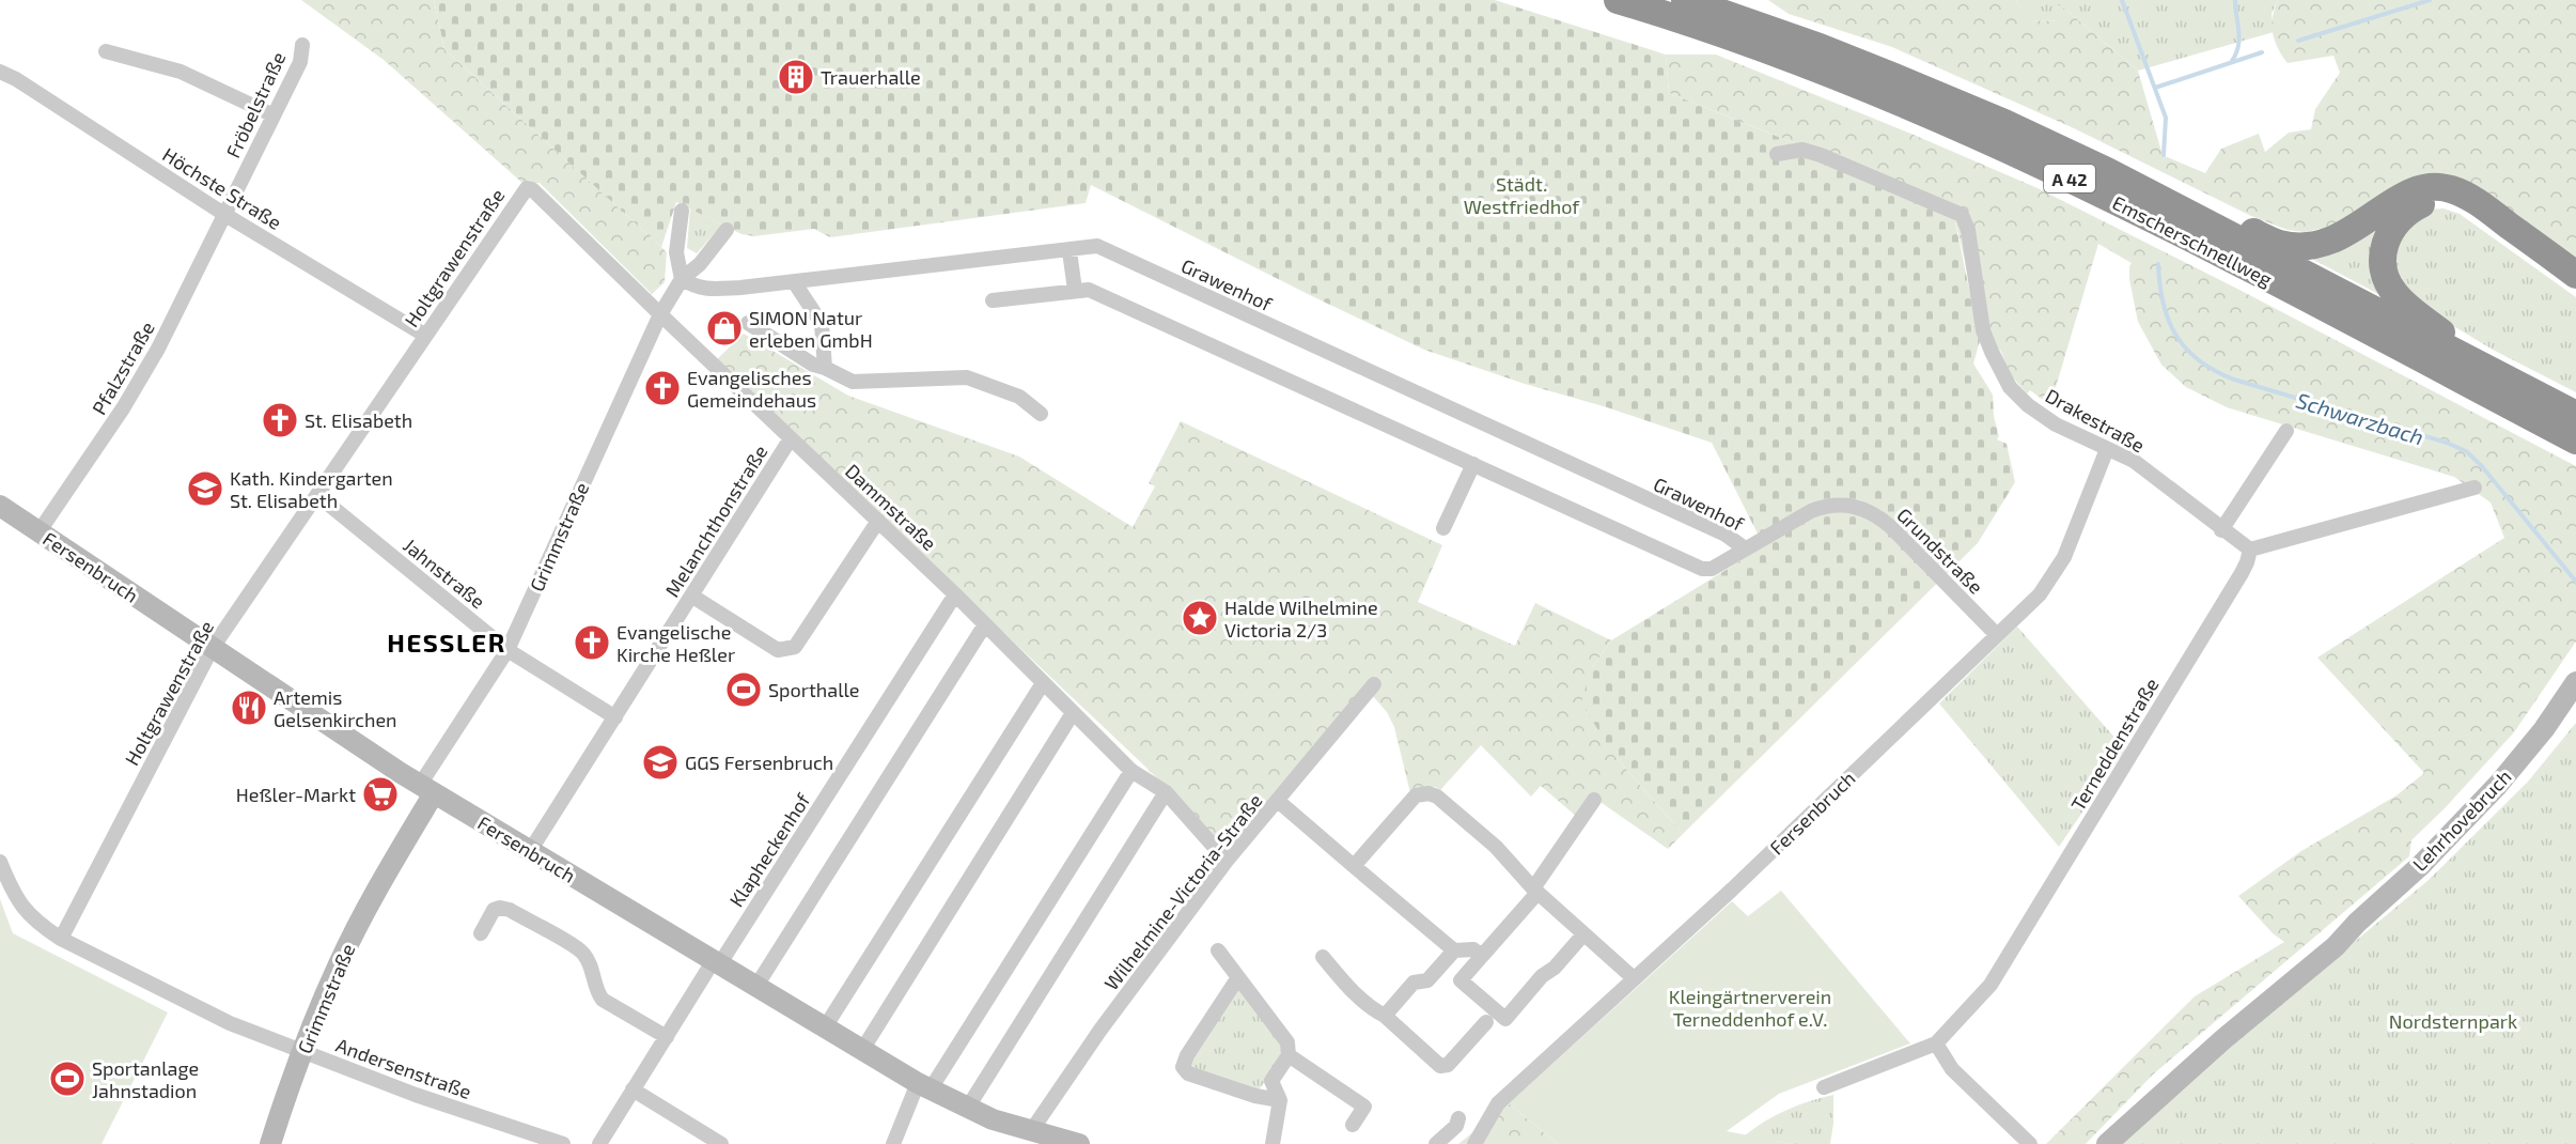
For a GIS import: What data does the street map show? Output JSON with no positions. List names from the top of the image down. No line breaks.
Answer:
{"streets":{"highway":["A 42","Emscherschnellweg"],"street":["Fröbelstraße","Höchste Straße","Holtgrawenstraße","Grawenhof","Pfalzstraße","Drakestraße","Dammstraße","Melanchthonstraße","Grimmstraße","Grundstraße","Fersenbruch","Jahnstraße","Terneddenstraße","Lehrhovebruch","Klapheckenhof","Wilhelmine-Victoria-Straße","Andersenstraße"]},"crossings":[["Fröbelstraße","Höchste Straße"],["Fröbelstraße","Pfalzstraße"],["Höchste Straße","Holtgrawenstraße"],["Höchste Straße","Pfalzstraße"],["Holtgrawenstraße","Dammstraße"],["Holtgrawenstraße","Fersenbruch"],["Holtgrawenstraße","Jahnstraße"],["Holtgrawenstraße","Andersenstraße"],["Grawenhof","Grimmstraße"],["Grawenhof","Grundstraße"],["Pfalzstraße","Fersenbruch"],["Drakestraße","Fersenbruch"],["Drakestraße","Terneddenstraße"],["Dammstraße","Melanchthonstraße"],["Dammstraße","Grimmstraße"],["Dammstraße","Klapheckenhof"],["Dammstraße","Wilhelmine-Victoria-Straße"],["Melanchthonstraße","Fersenbruch"],["Melanchthonstraße","Jahnstraße"],["Grimmstraße","Fersenbruch"],["Grimmstraße","Jahnstraße"],["Grimmstraße","Andersenstraße"],["Grundstraße","Fersenbruch"],["Fersenbruch","Klapheckenhof"],["Fersenbruch","Wilhelmine-Victoria-Straße"]],"districts":["HESSLER"],"water":["Schwarzbach"],"parks":["Städt. Westfriedhof","Kleingärtnerverein Terneddenhof e.V.","Nordsternpark"],"places":{"building":["Trauerhalle"],"shop":["SIMON Natur erleben GmbH"],"church":["Evangelisches Gemeindehaus","St. Elisabeth","Evangelische Kirche Heßler"],"school or university":["Kath. Kindergarten St. Elisabeth","GGS Fersenbruch"],"place":["Halde Wilhelmine Victoria 2/3"],"sports":["Sporthalle","Sportanlage Jahnstadion"],"restaurant":["Artemis Gelsenkirchen"],"supermarket":["Heßler-Markt"]}}
